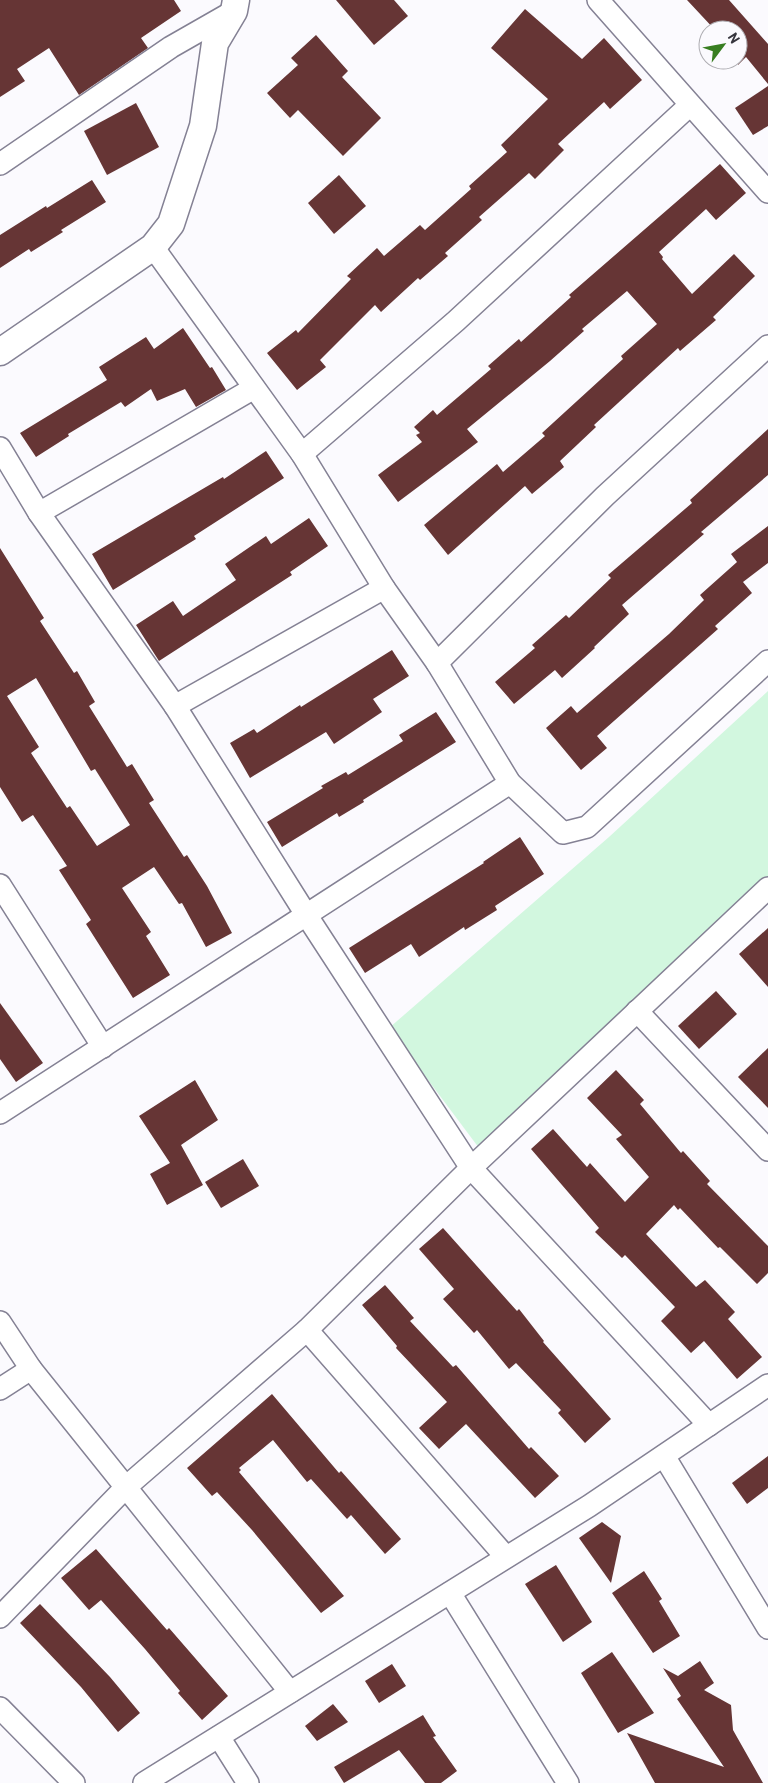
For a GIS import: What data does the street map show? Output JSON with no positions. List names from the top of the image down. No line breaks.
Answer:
{"north":"top right"}
